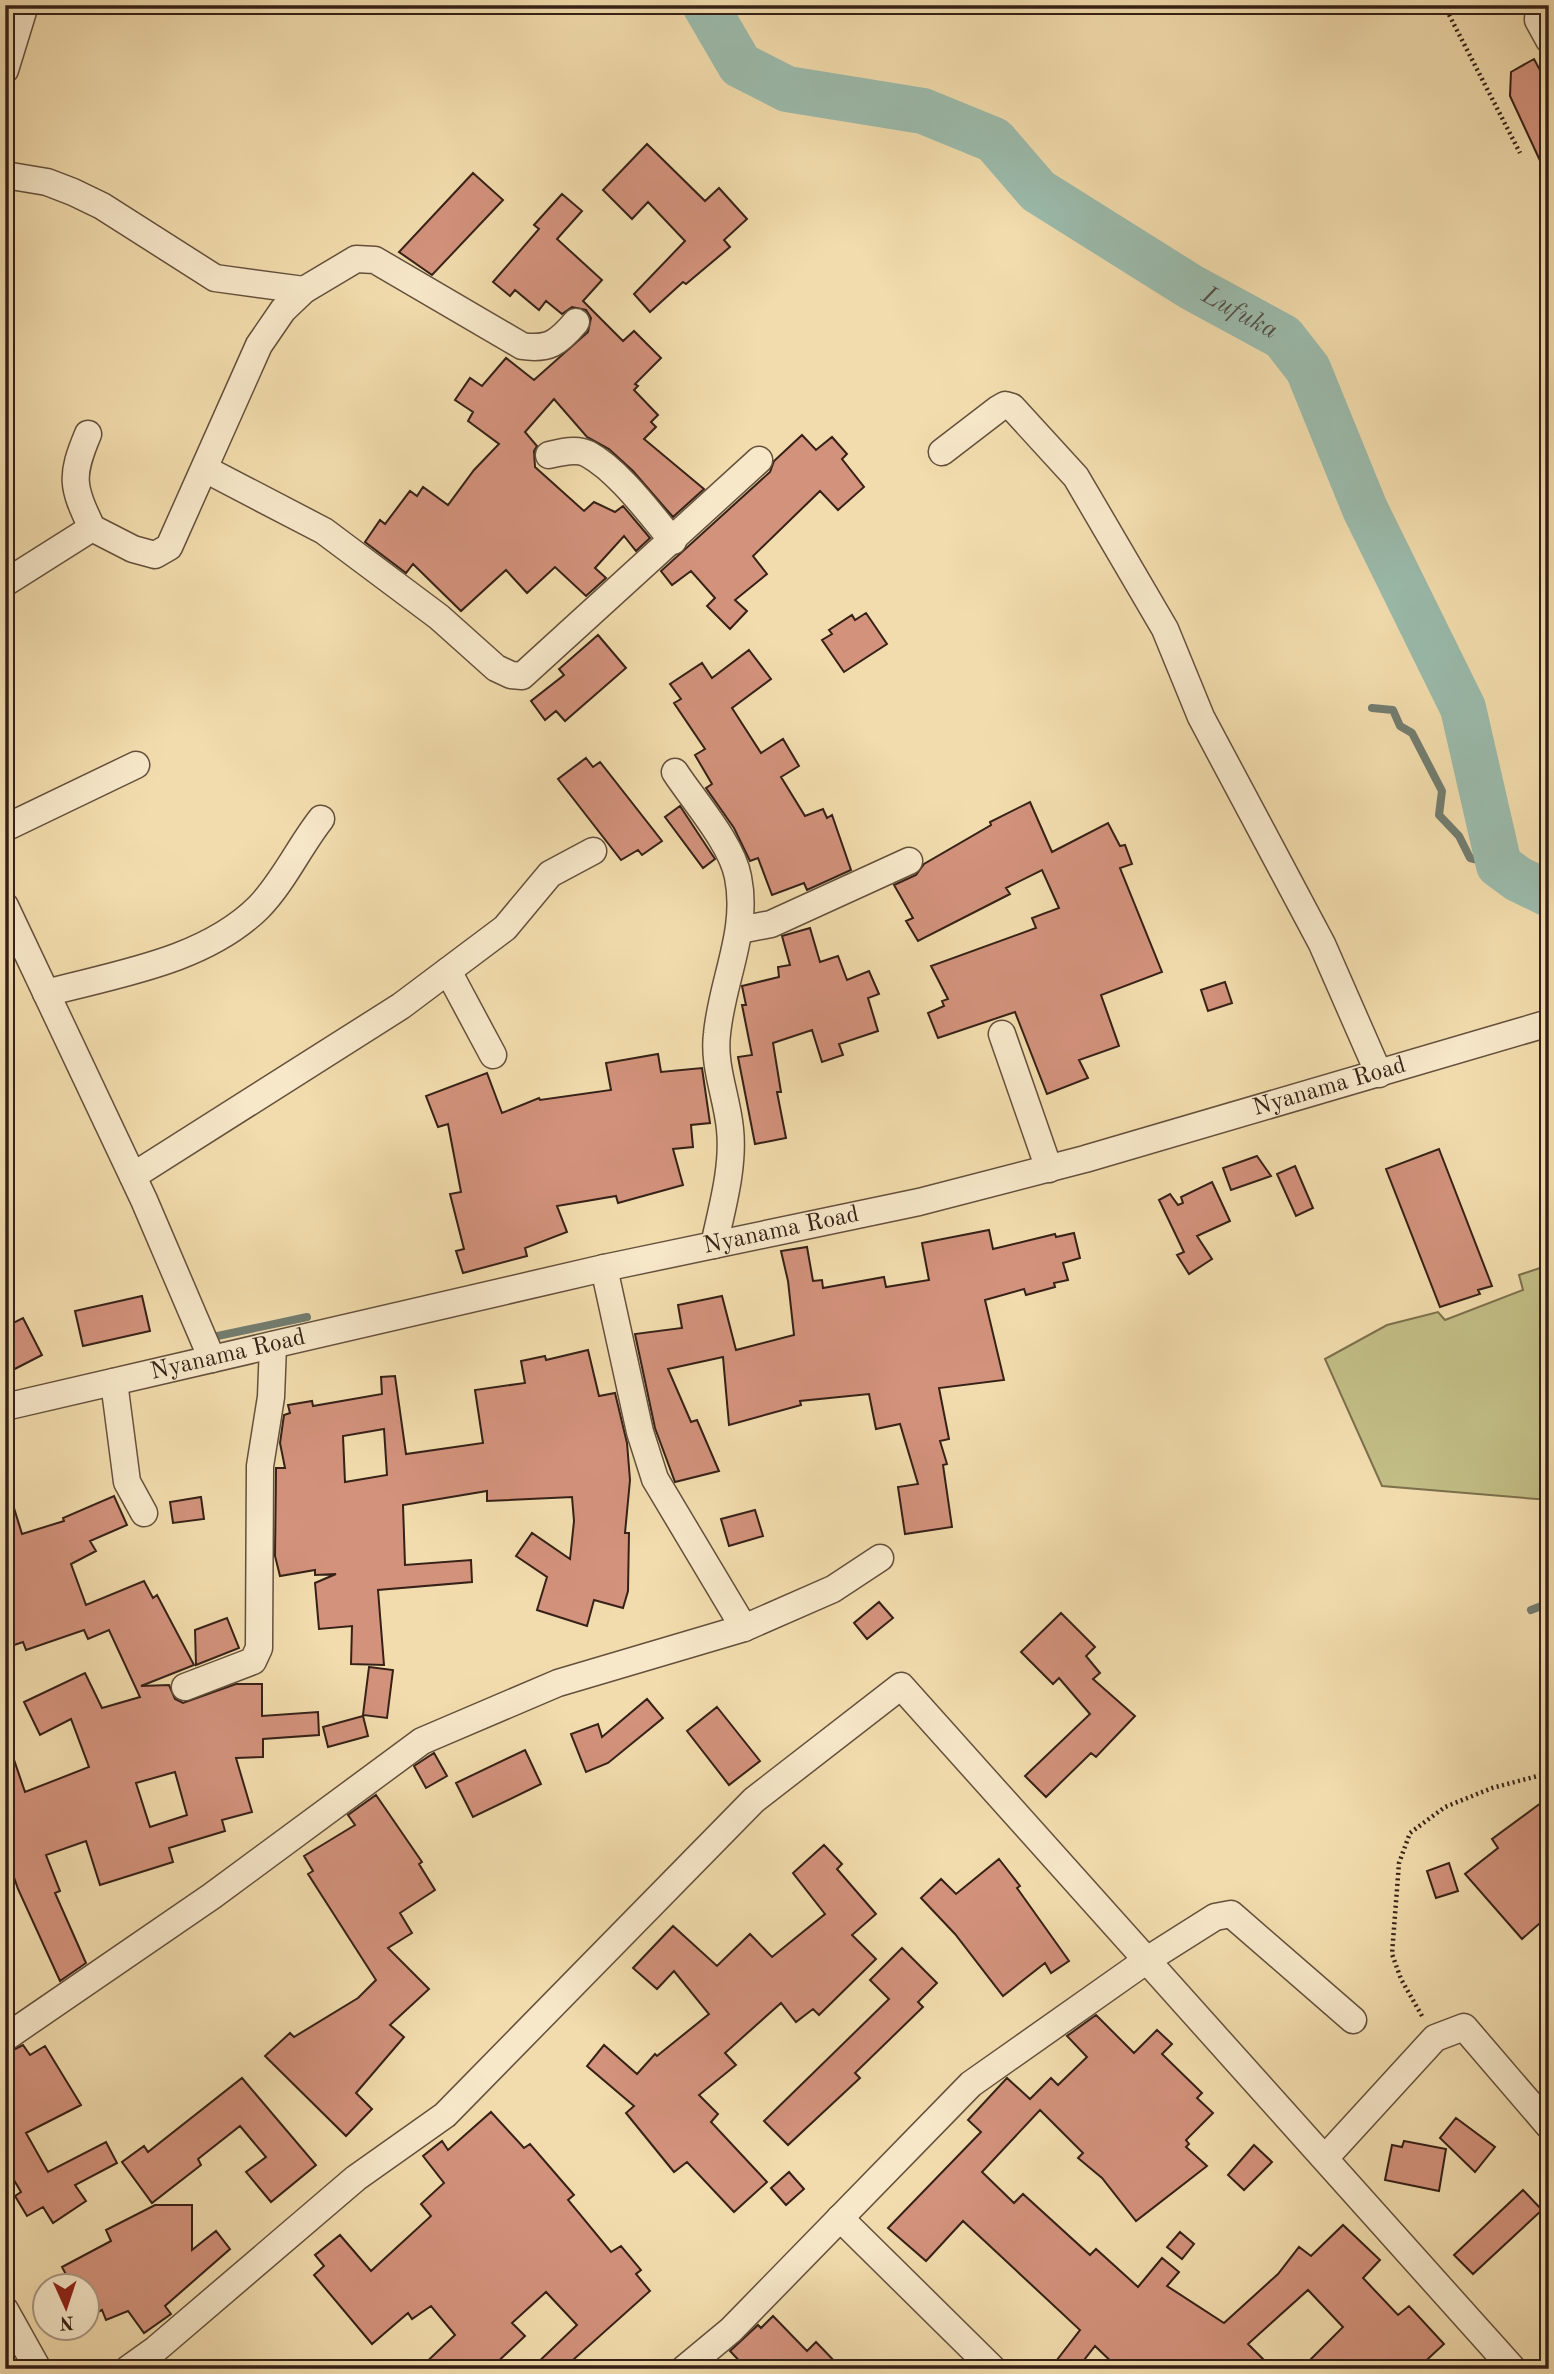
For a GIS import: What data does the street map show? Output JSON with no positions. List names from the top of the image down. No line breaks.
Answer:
{"streets":{"street":["Nyanama Road"]},"water":["Lufuka"],"north":"bottom"}
